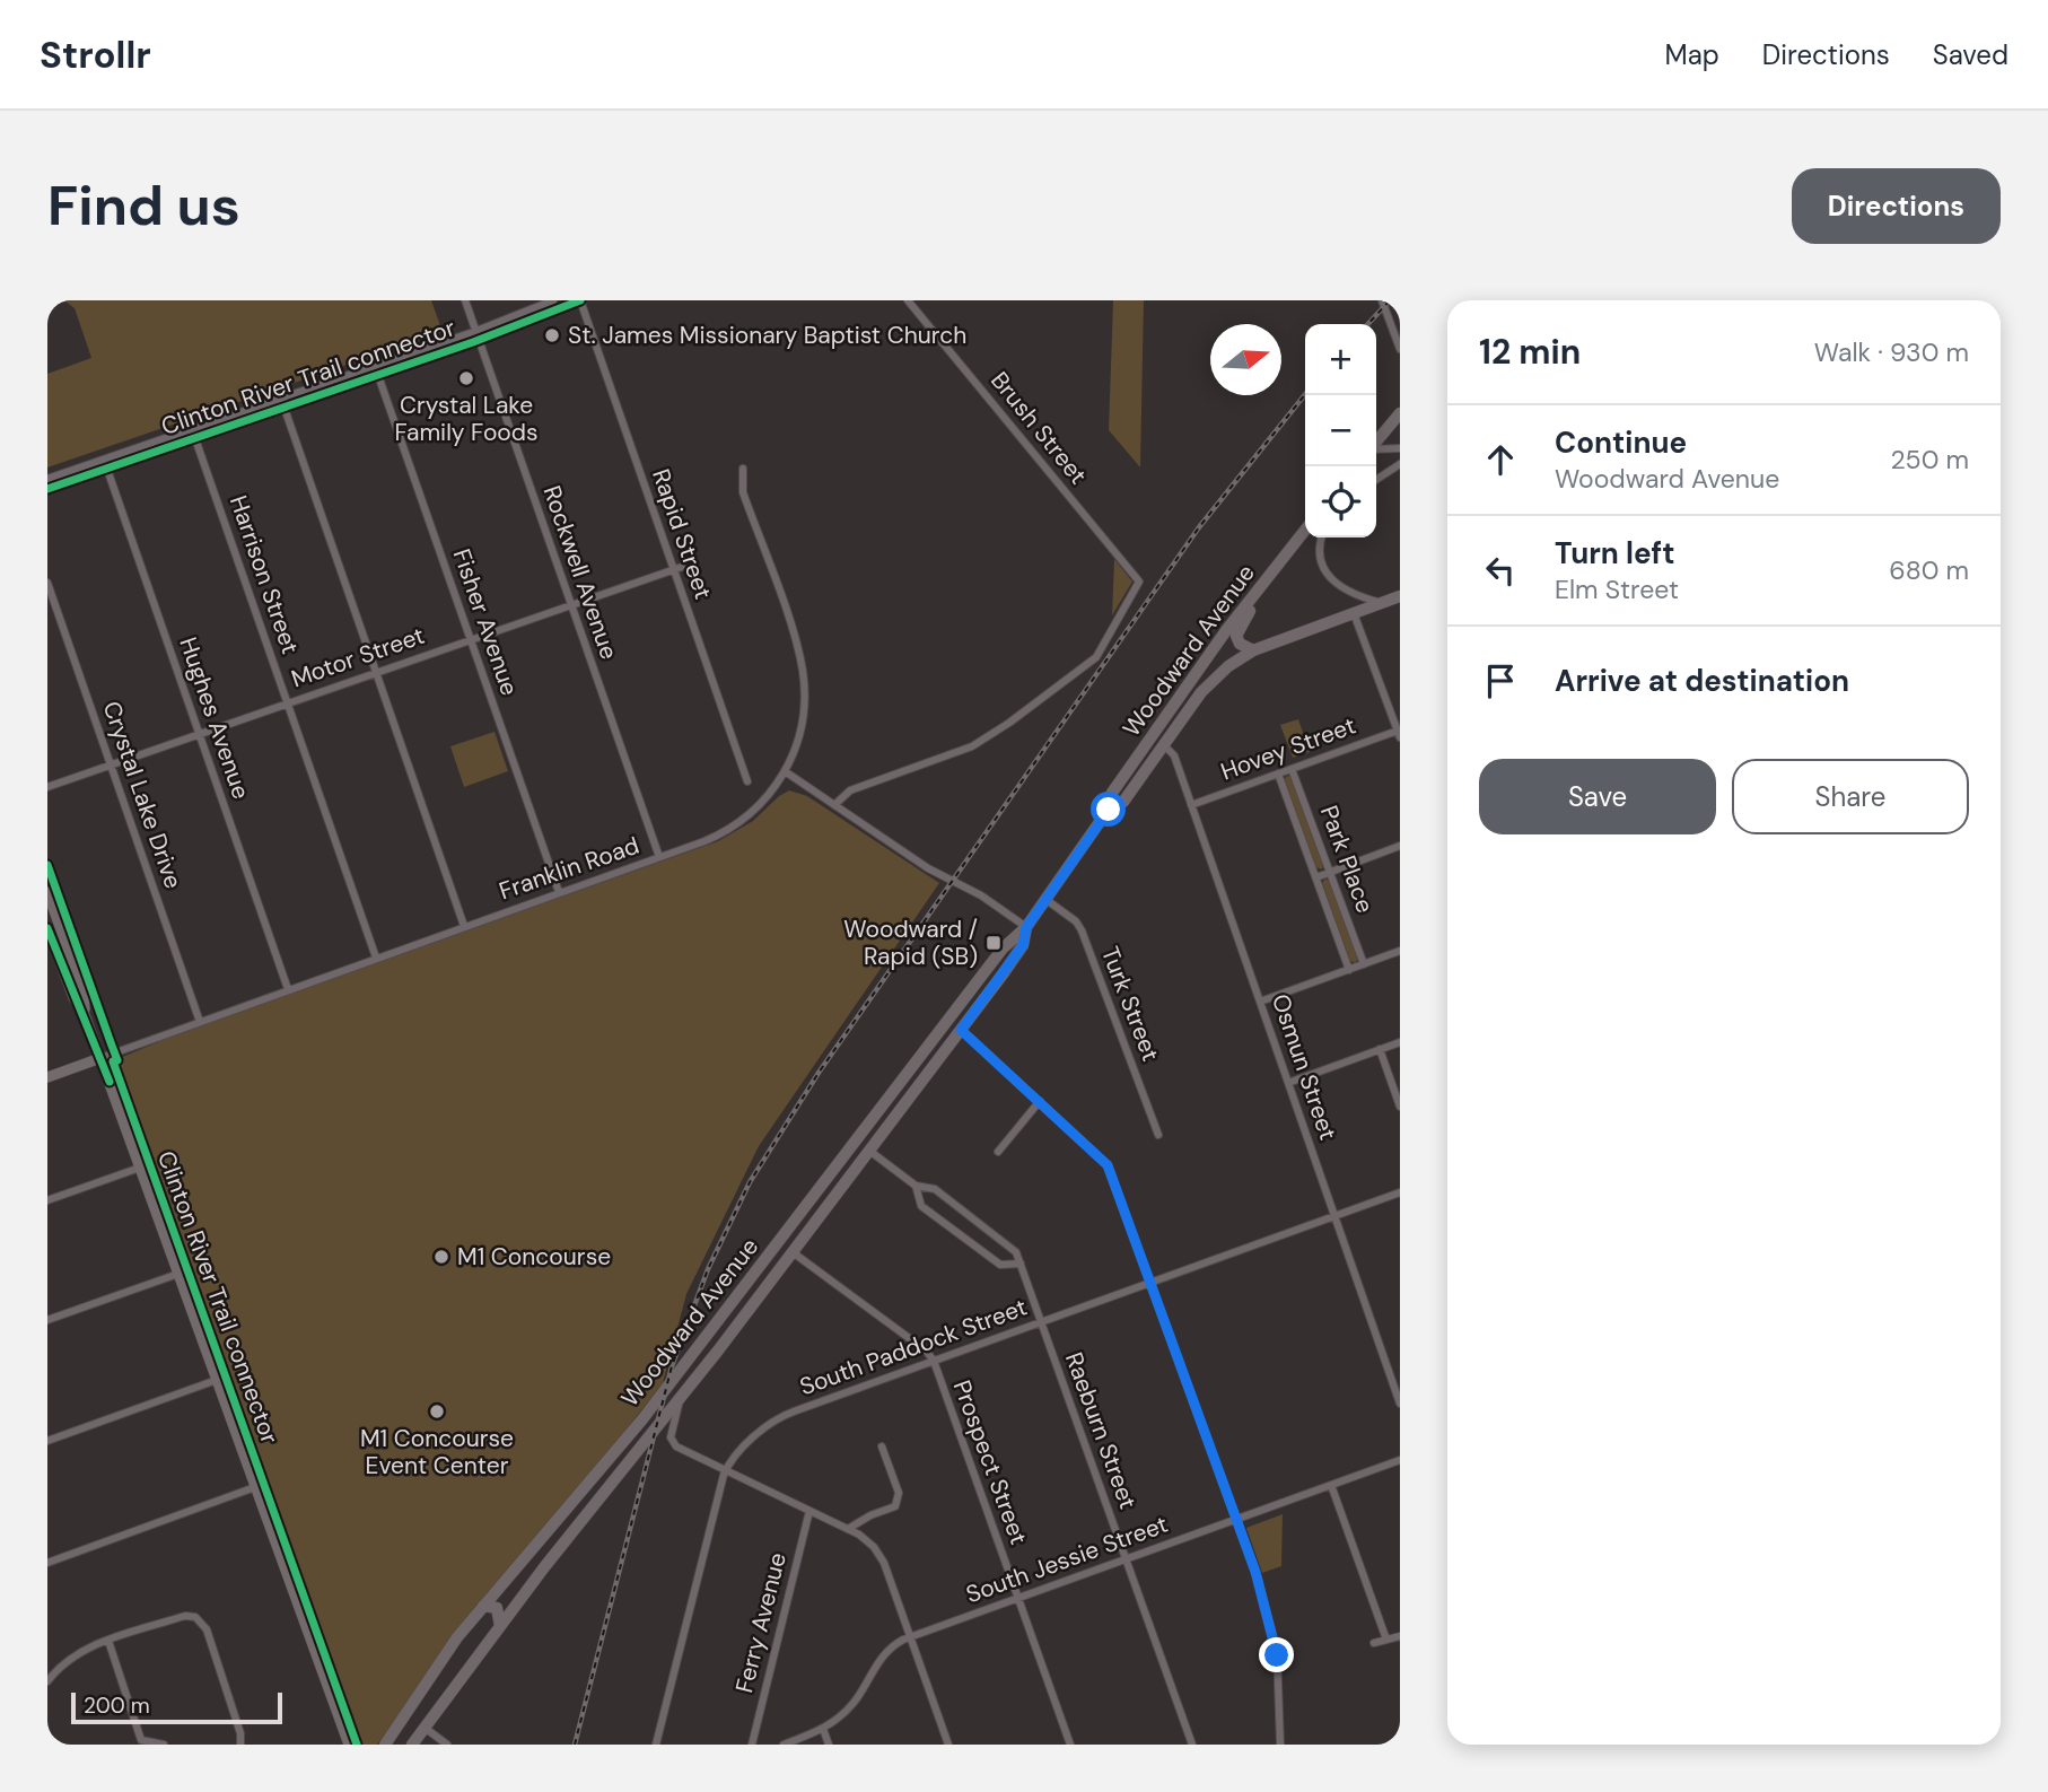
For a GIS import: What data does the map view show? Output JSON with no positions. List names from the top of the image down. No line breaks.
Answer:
{"streets":{"main road":["Woodward Avenue"],"street":["Brush Street","Rapid Street","Rockwell Avenue","Harrison Street","Fisher Avenue","Motor Street","Hughes Avenue","Hovey Street","Crystal Lake Drive","Park Place","Franklin Road","Turk Street","Osmun Street","South Paddock Street","Raeburn Street","Prospect Street","South Jessie Street","Ferry Avenue"],"cycle path":["Clinton River Trail connector"]},"crossings":[["Rapid Street","Motor Street"],["Rockwell Avenue","Motor Street"],["Rockwell Avenue","Franklin Road"],["Harrison Street","Motor Street"],["Harrison Street","Franklin Road"],["Fisher Avenue","Motor Street"],["Fisher Avenue","Franklin Road"],["Woodward Avenue","Turk Street"],["Woodward Avenue","Osmun Street"],["Woodward Avenue","Raeburn Street"],["Woodward Avenue","Prospect Street"],["Motor Street","Hughes Avenue"],["Motor Street","Crystal Lake Drive"],["Hughes Avenue","Franklin Road"],["Hovey Street","Park Place"],["Hovey Street","Osmun Street"],["Crystal Lake Drive","Franklin Road"],["Osmun Street","South Paddock Street"],["South Paddock Street","Raeburn Street"],["South Paddock Street","Prospect Street"],["Raeburn Street","South Jessie Street"],["Prospect Street","South Jessie Street"]],"places":{"other":["St. James Missionary Baptist Church","Crystal Lake Family Foods","M1 Concourse","M1 Concourse Event Center"],"transit":["Woodward / Rapid (SB)"]},"scale_bar":"200 m","north":"right","page":{"header":"Strollr","nav":["Map","Directions","Saved"],"buttons":["Directions",["Save","Share"]],"title":"Find us","heading":["12 min","Walk · 930 m"],"map_buttons":["+","−"],"list":[["Continue","Woodward Avenue","250 m"],["Turn left","Elm Street","680 m"],"Arrive at destination"],"scale":"200 m"}}
